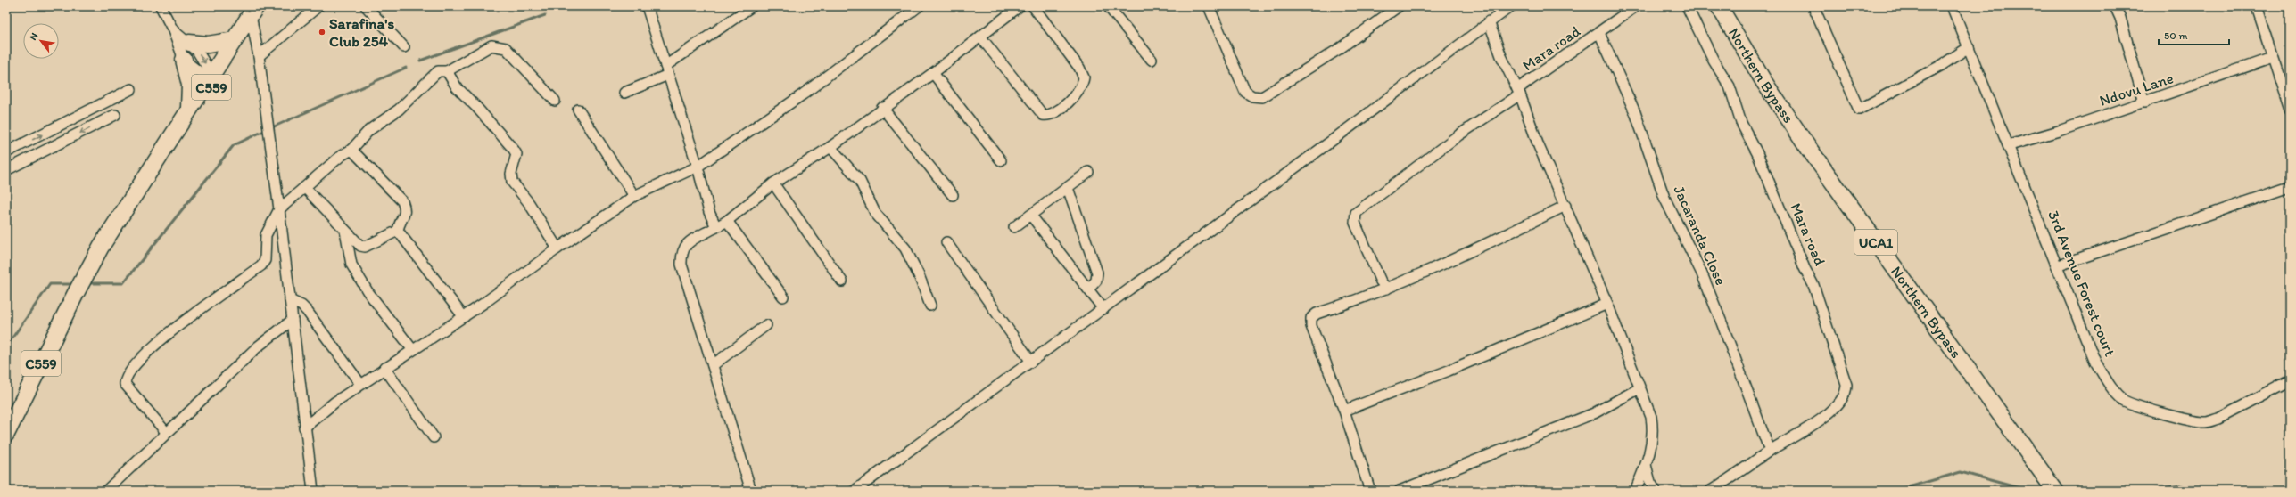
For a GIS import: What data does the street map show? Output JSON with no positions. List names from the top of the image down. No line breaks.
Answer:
{"streets":{"main road":["Northern Bypass","C559","UCA1"],"street":["Mara road","Ndovu Lane","Jacaranda Close","3rd Avenue Forest court"]},"crossings":[["Mara road","Jacaranda Close"],["Ndovu Lane","3rd Avenue Forest court"]],"places":["Sarafina's Club 254"],"scale_bar":"50 m","north":"top left"}
